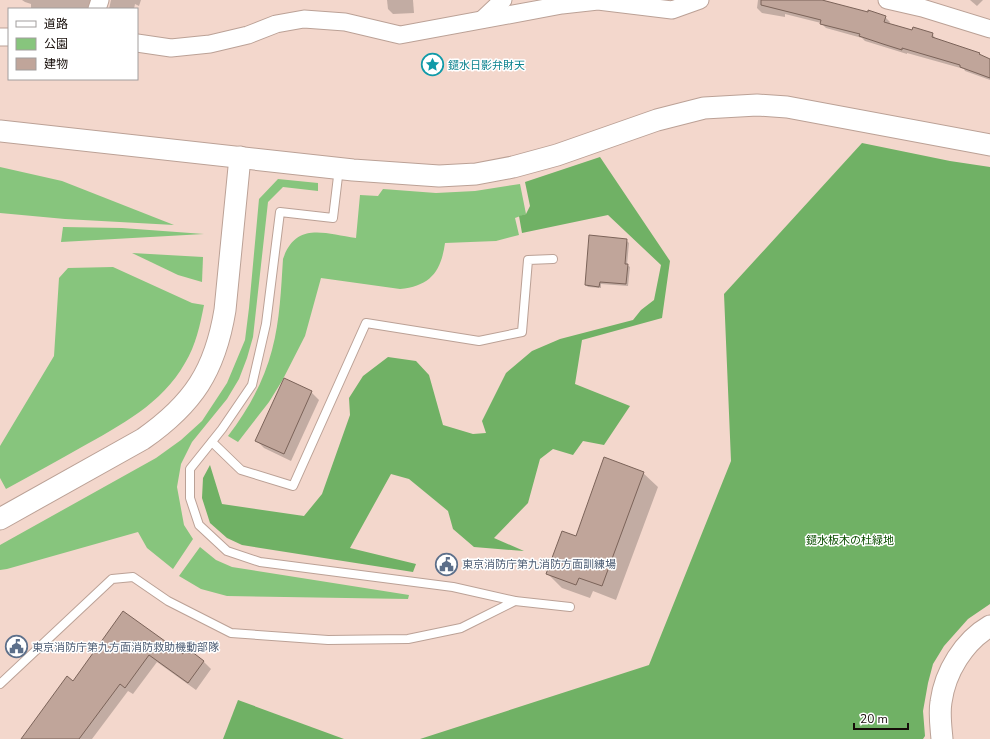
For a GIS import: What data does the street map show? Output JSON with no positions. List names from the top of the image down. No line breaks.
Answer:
{"parks":["鑓水板木の杜緑地"],"places":{"place":["鑓水日影弁財天"],"public building":["東京消防庁第九消防方面訓練場","東京消防庁第九方面消防救助機動部隊"]},"legend":["道路","公園","建物"],"scale_bar":"20 m"}
